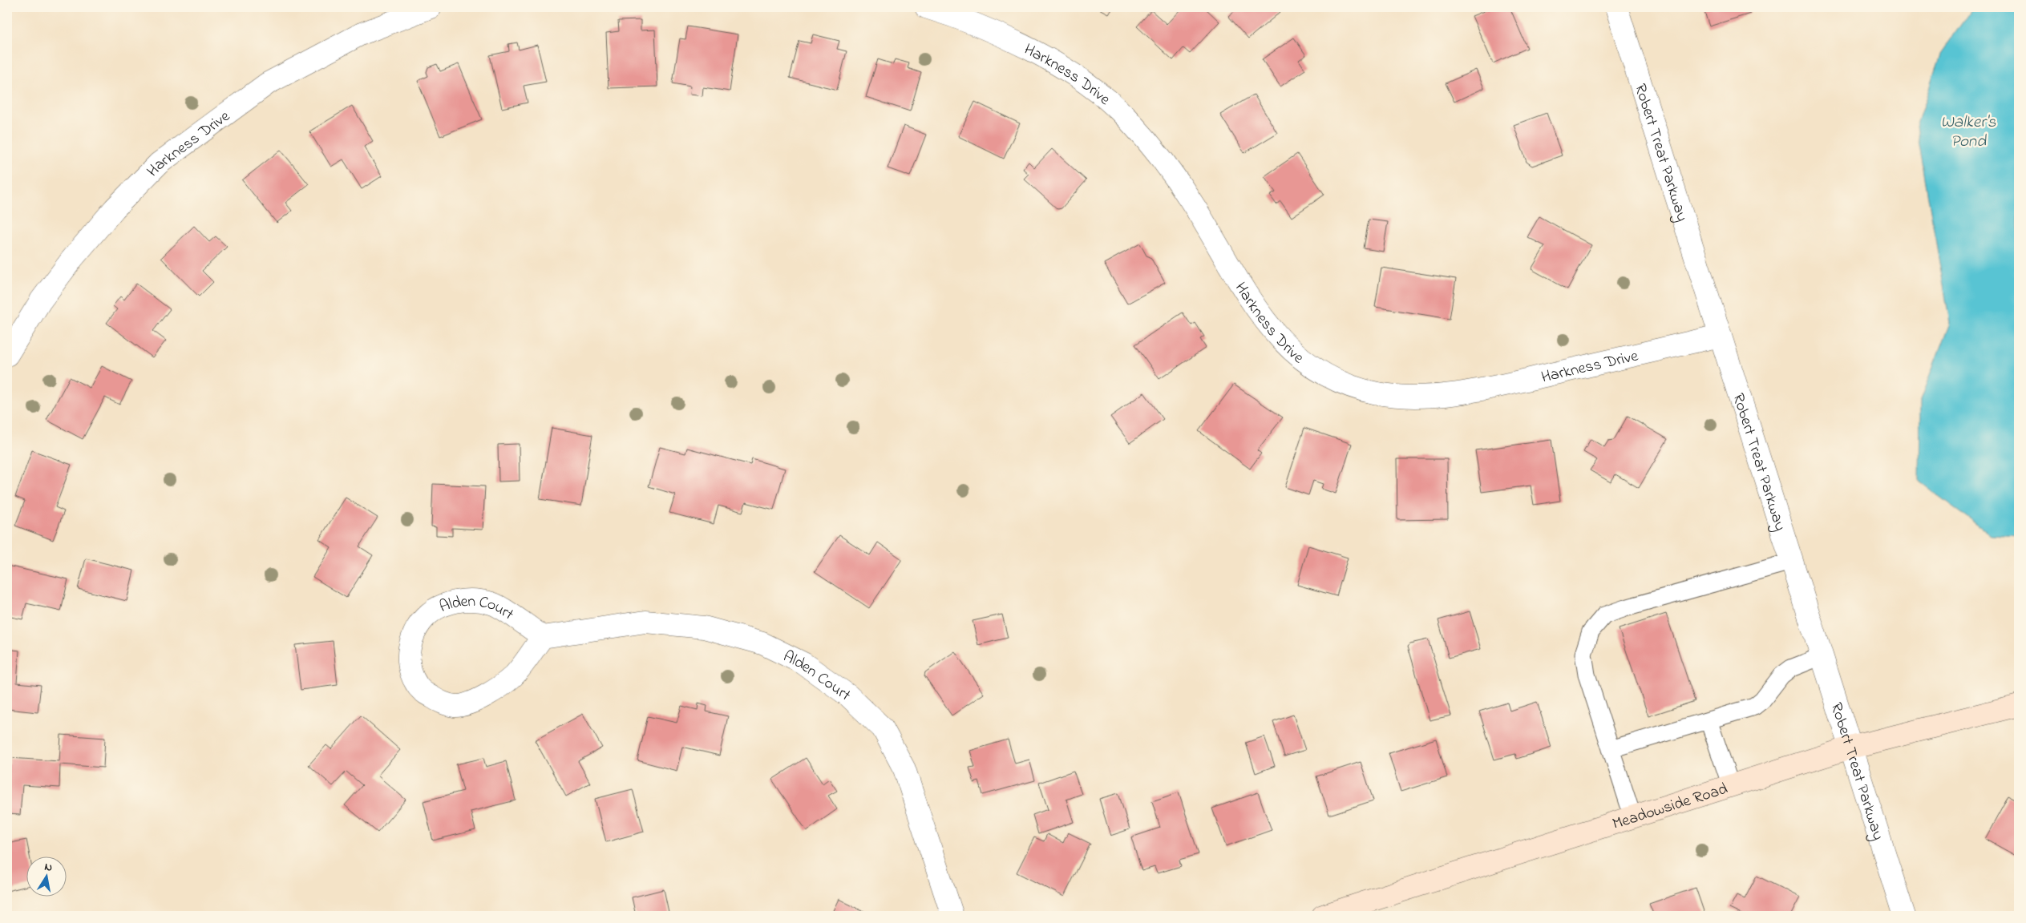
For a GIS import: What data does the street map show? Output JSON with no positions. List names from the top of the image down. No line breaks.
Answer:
{"streets":{"main road":["Meadowside Road"],"street":["Harkness Drive","Robert Treat Parkway","Alden Court"]},"crossings":[["Harkness Drive","Robert Treat Parkway"],["Robert Treat Parkway","Meadowside Road"]],"water":["Walker's Pond"],"north":"top"}
